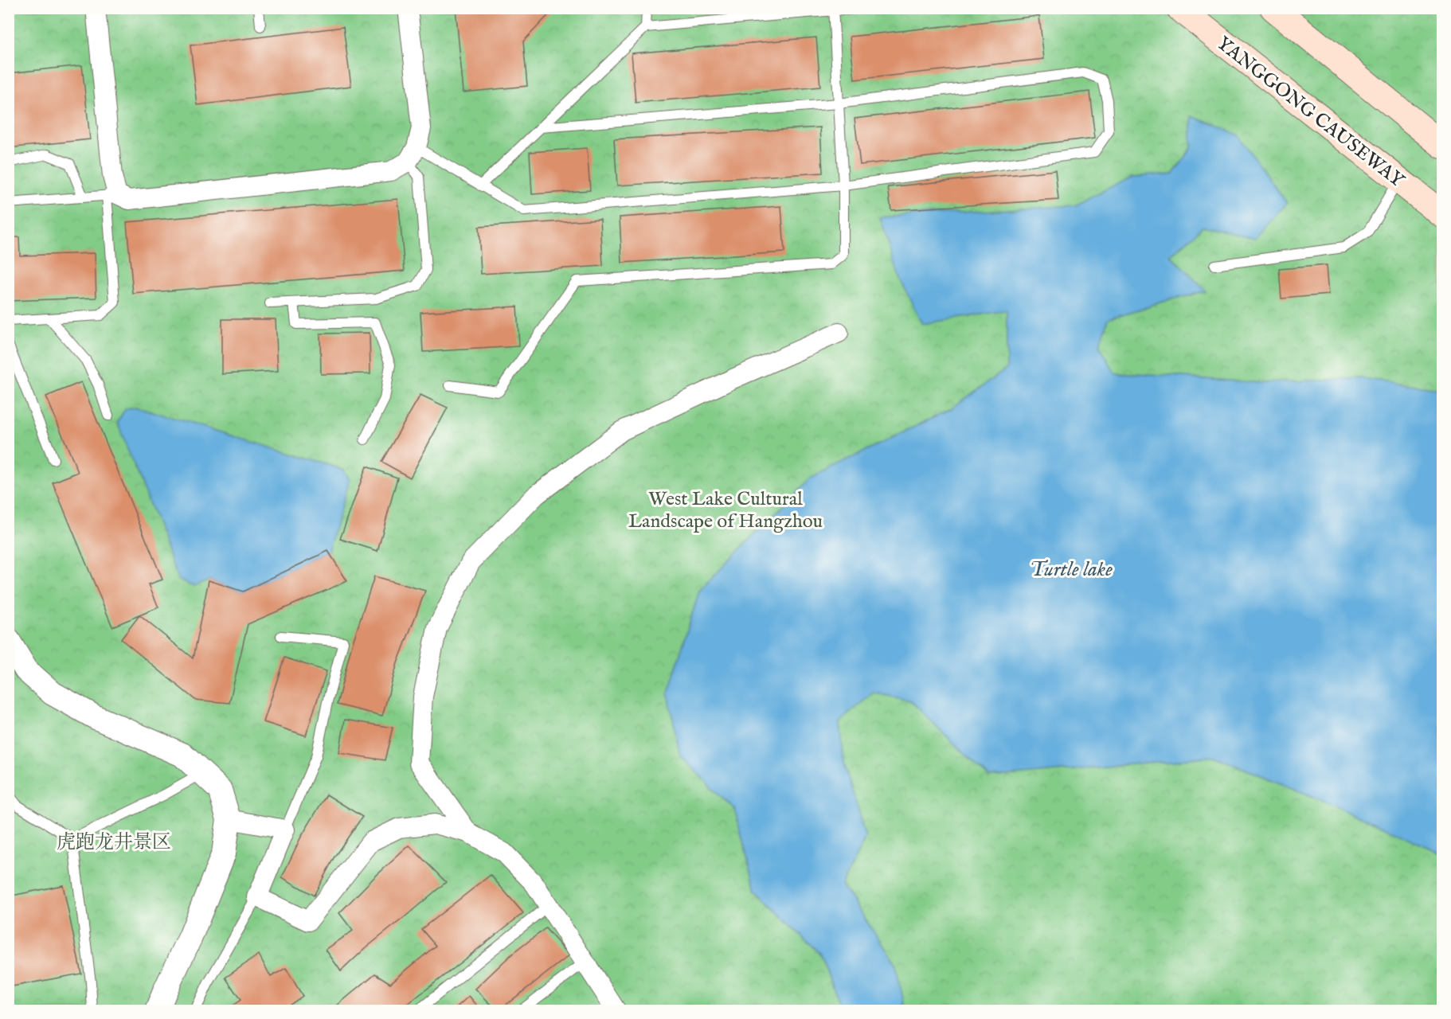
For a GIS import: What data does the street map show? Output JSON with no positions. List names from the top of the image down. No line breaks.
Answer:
{"streets":{"main road":["YANGGONG CAUSEWAY"]},"water":["Turtle lake"],"parks":["West Lake Cultural Landscape of Hangzhou","虎跑龙井景区"]}
